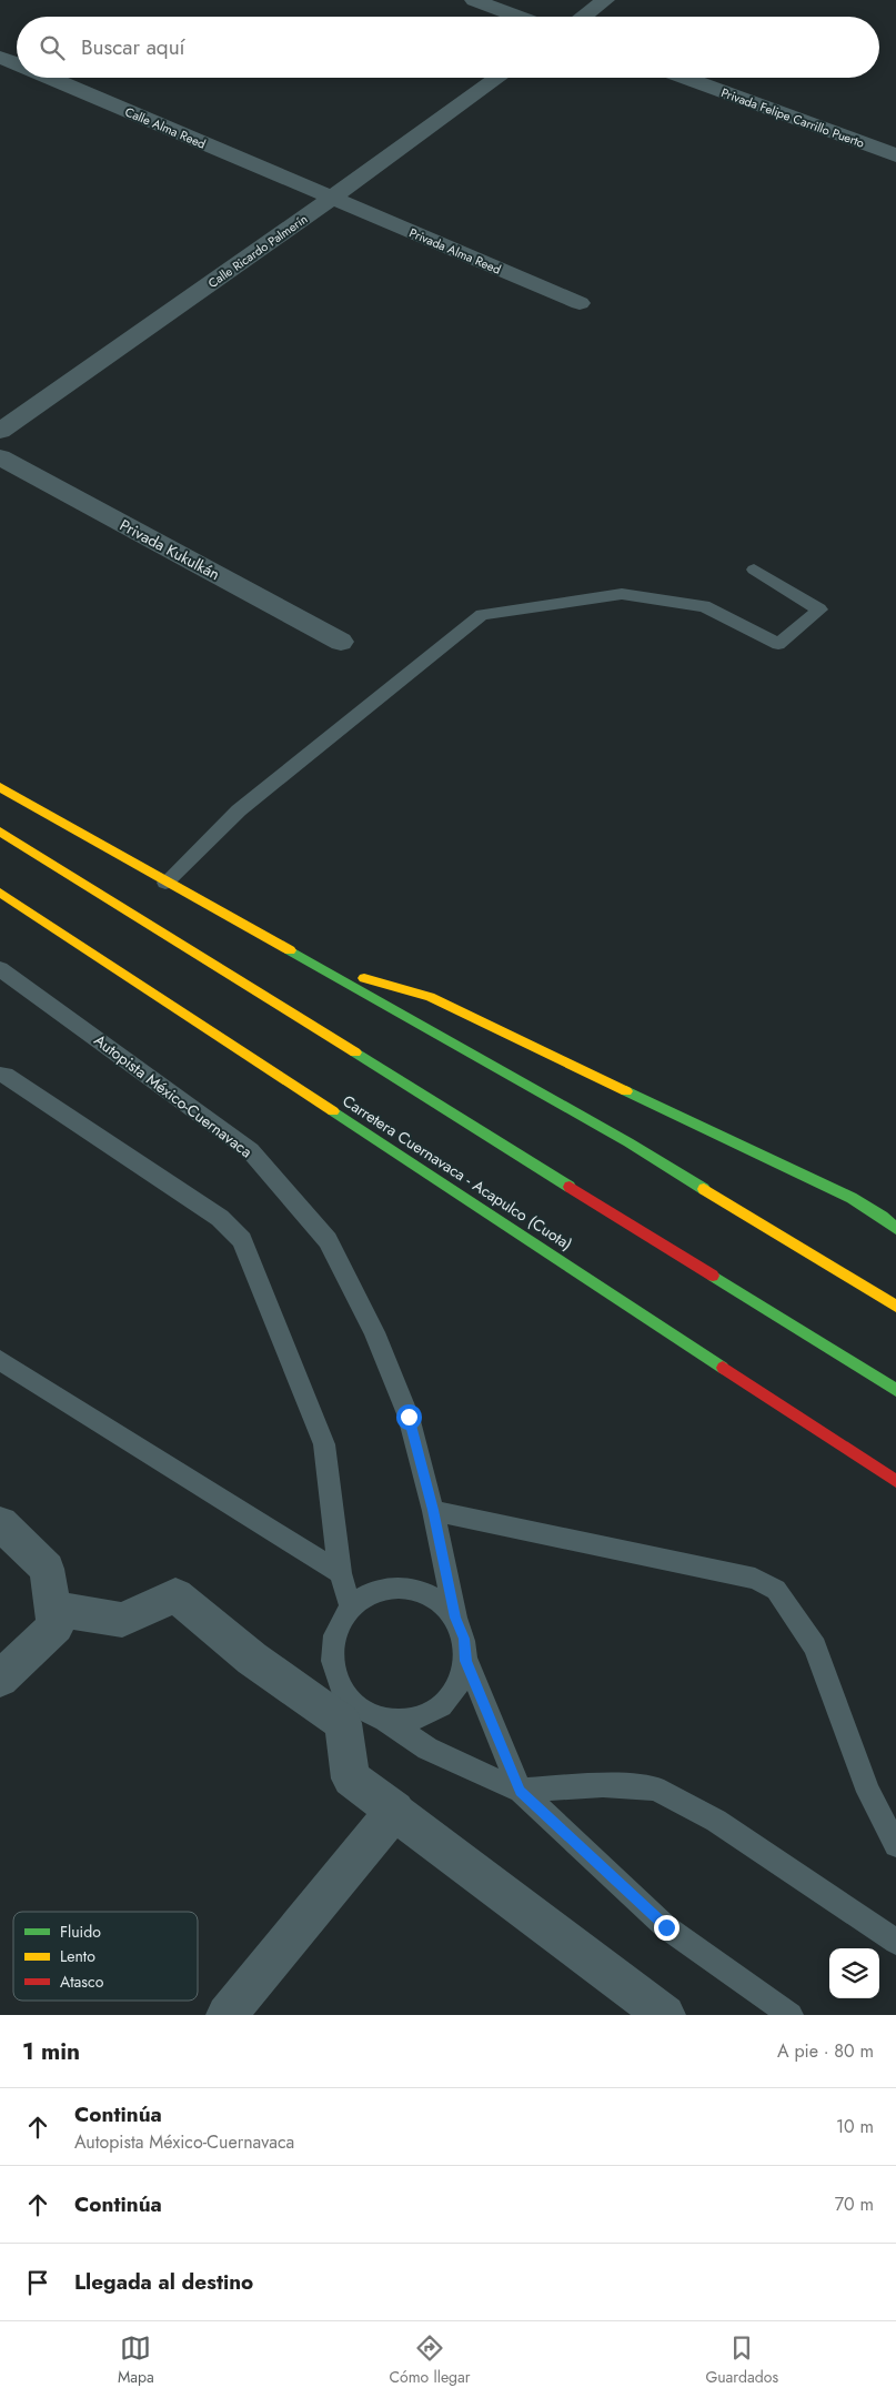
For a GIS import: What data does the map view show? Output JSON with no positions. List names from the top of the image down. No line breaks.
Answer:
{"streets":{"highway":["Carretera Cuernavaca - Acapulco (Cuota)"],"street":["Privada Felipe Carrillo Puerto","Calle Alma Reed","Calle Ricardo Palmerín","Privada Alma Reed","Privada Kukulkán"],"lane":["Autopista México-Cuernavaca"]},"crossings":[["Calle Alma Reed","Calle Ricardo Palmerín"],["Calle Alma Reed","Privada Alma Reed"],["Calle Ricardo Palmerín","Privada Alma Reed"]],"legend":["Fluido","Lento","Atasco"],"page":{"search":"Buscar aquí","heading":["1 min","A pie · 80 m"],"list":[["Continúa","Autopista México-Cuernavaca","10 m"],["Continúa","70 m"],"Llegada al destino"],"nav":["Mapa","Cómo llegar","Guardados"]}}
